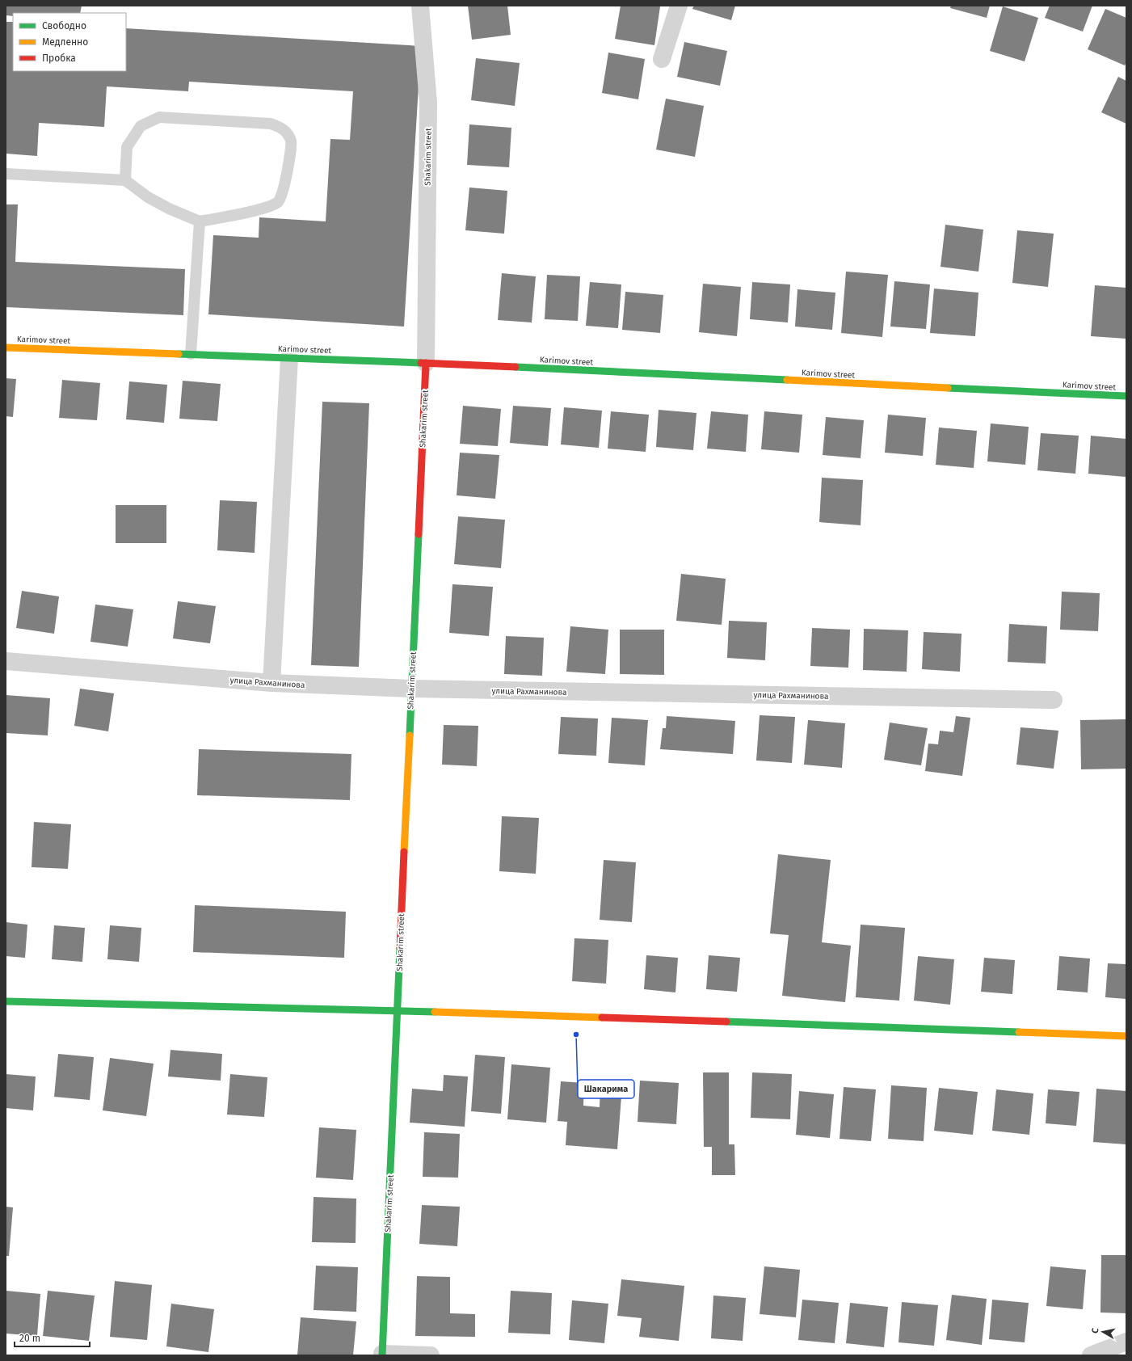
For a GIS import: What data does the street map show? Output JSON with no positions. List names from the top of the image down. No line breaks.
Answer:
{"streets":{"street":["Shakarim street","Karimov street","улица Рахманинова"]},"crossings":[["Shakarim street","Karimov street"],["Shakarim street","улица Рахманинова"]],"places":["Шакарима"],"legend":["Свободно","Медленно","Пробка"],"scale_bar":"20 m","north":"left"}
